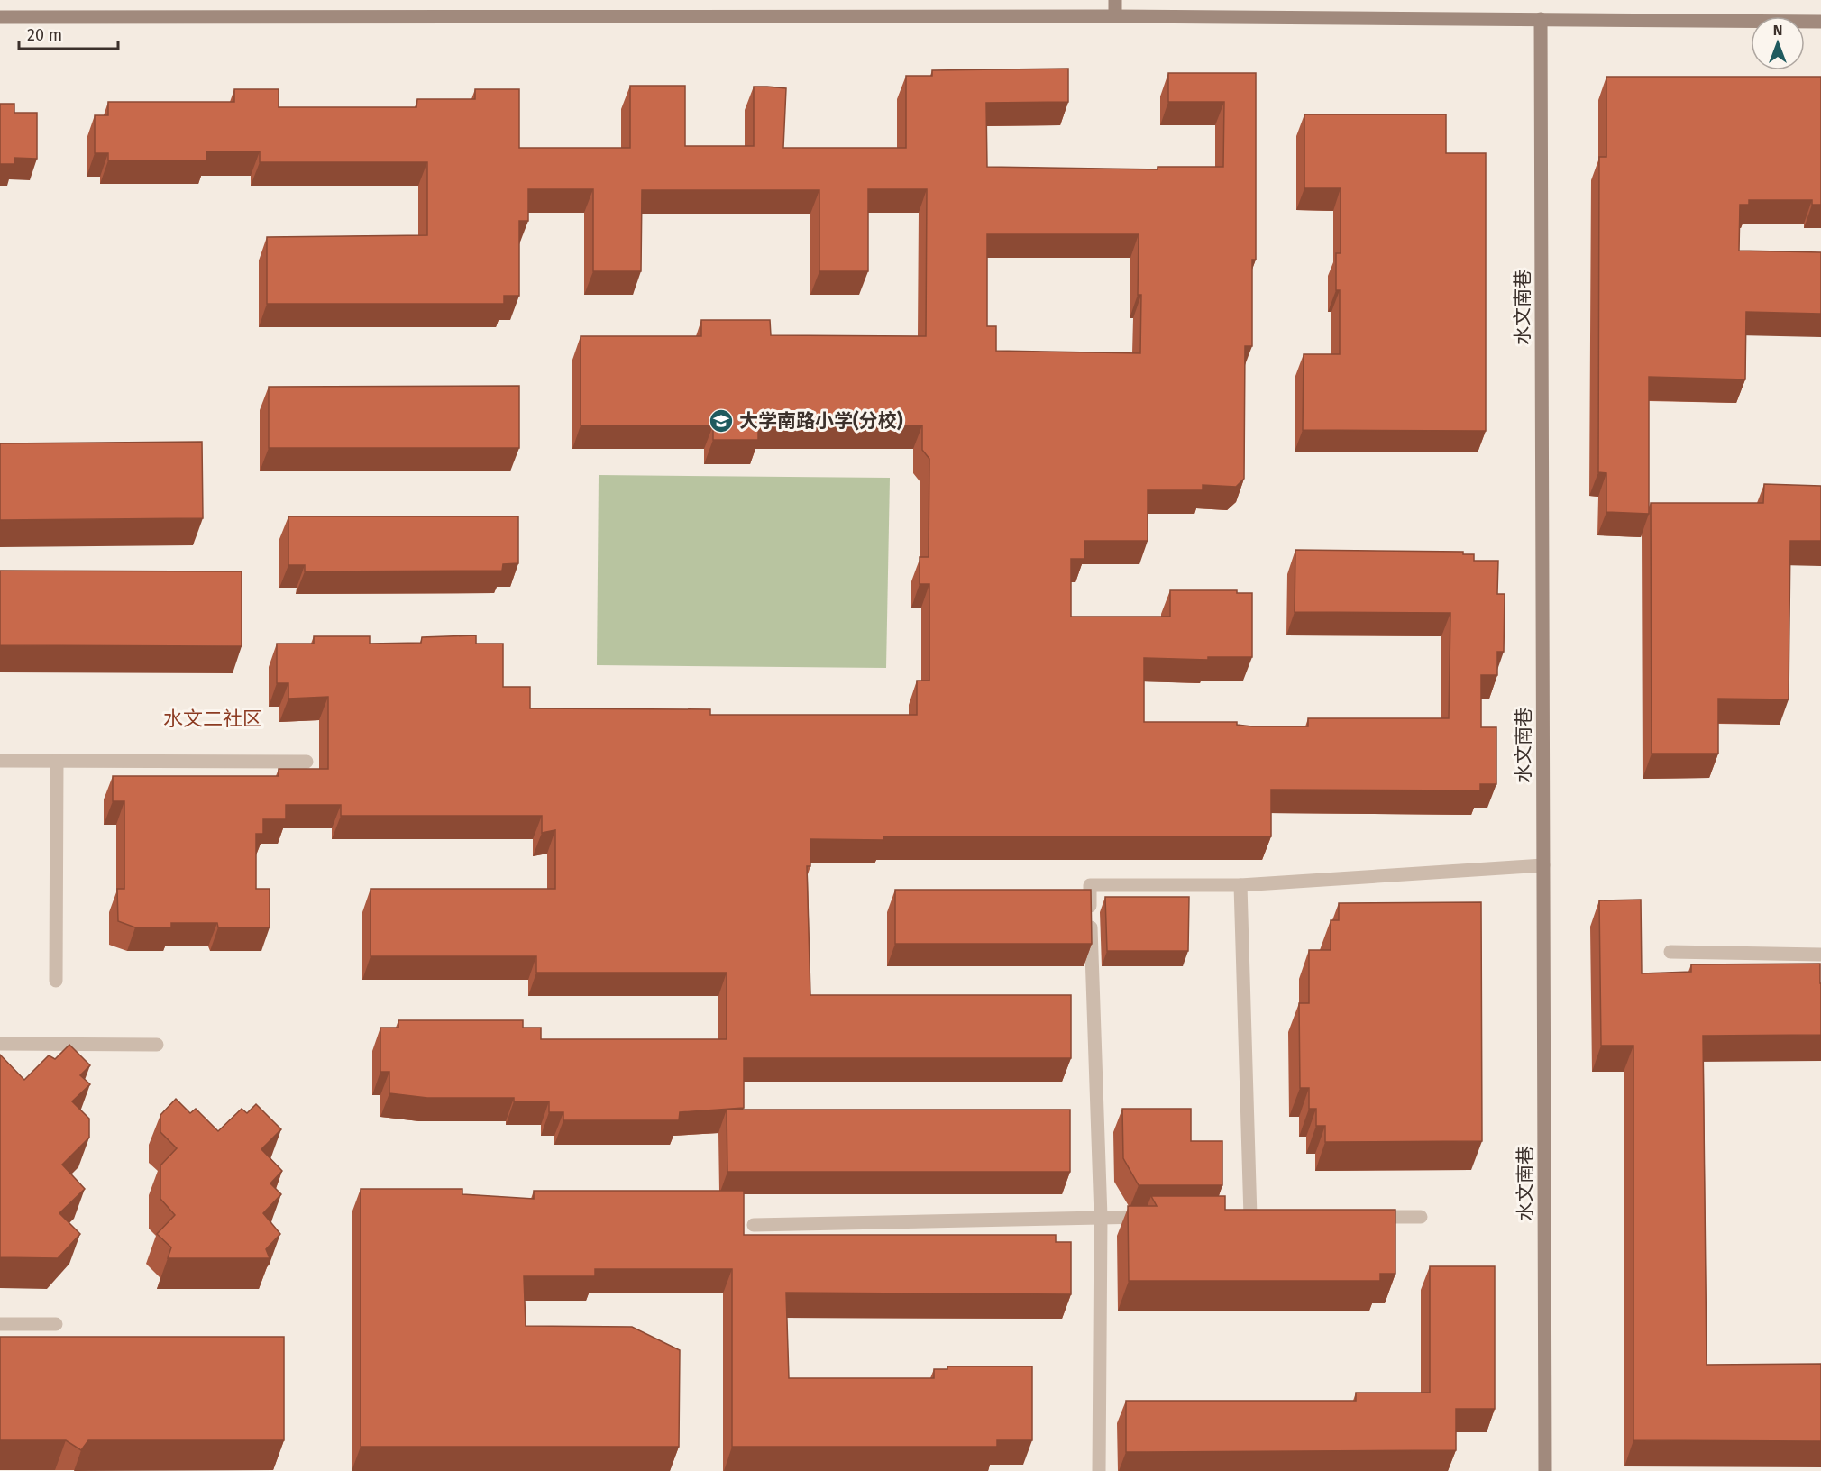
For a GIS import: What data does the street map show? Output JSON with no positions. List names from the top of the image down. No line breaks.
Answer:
{"streets":{"street":["水文南巷"]},"districts":["水文二社区"],"places":{"school or university":["大学南路小学(分校)"]},"scale_bar":"20 m","north":"top"}
